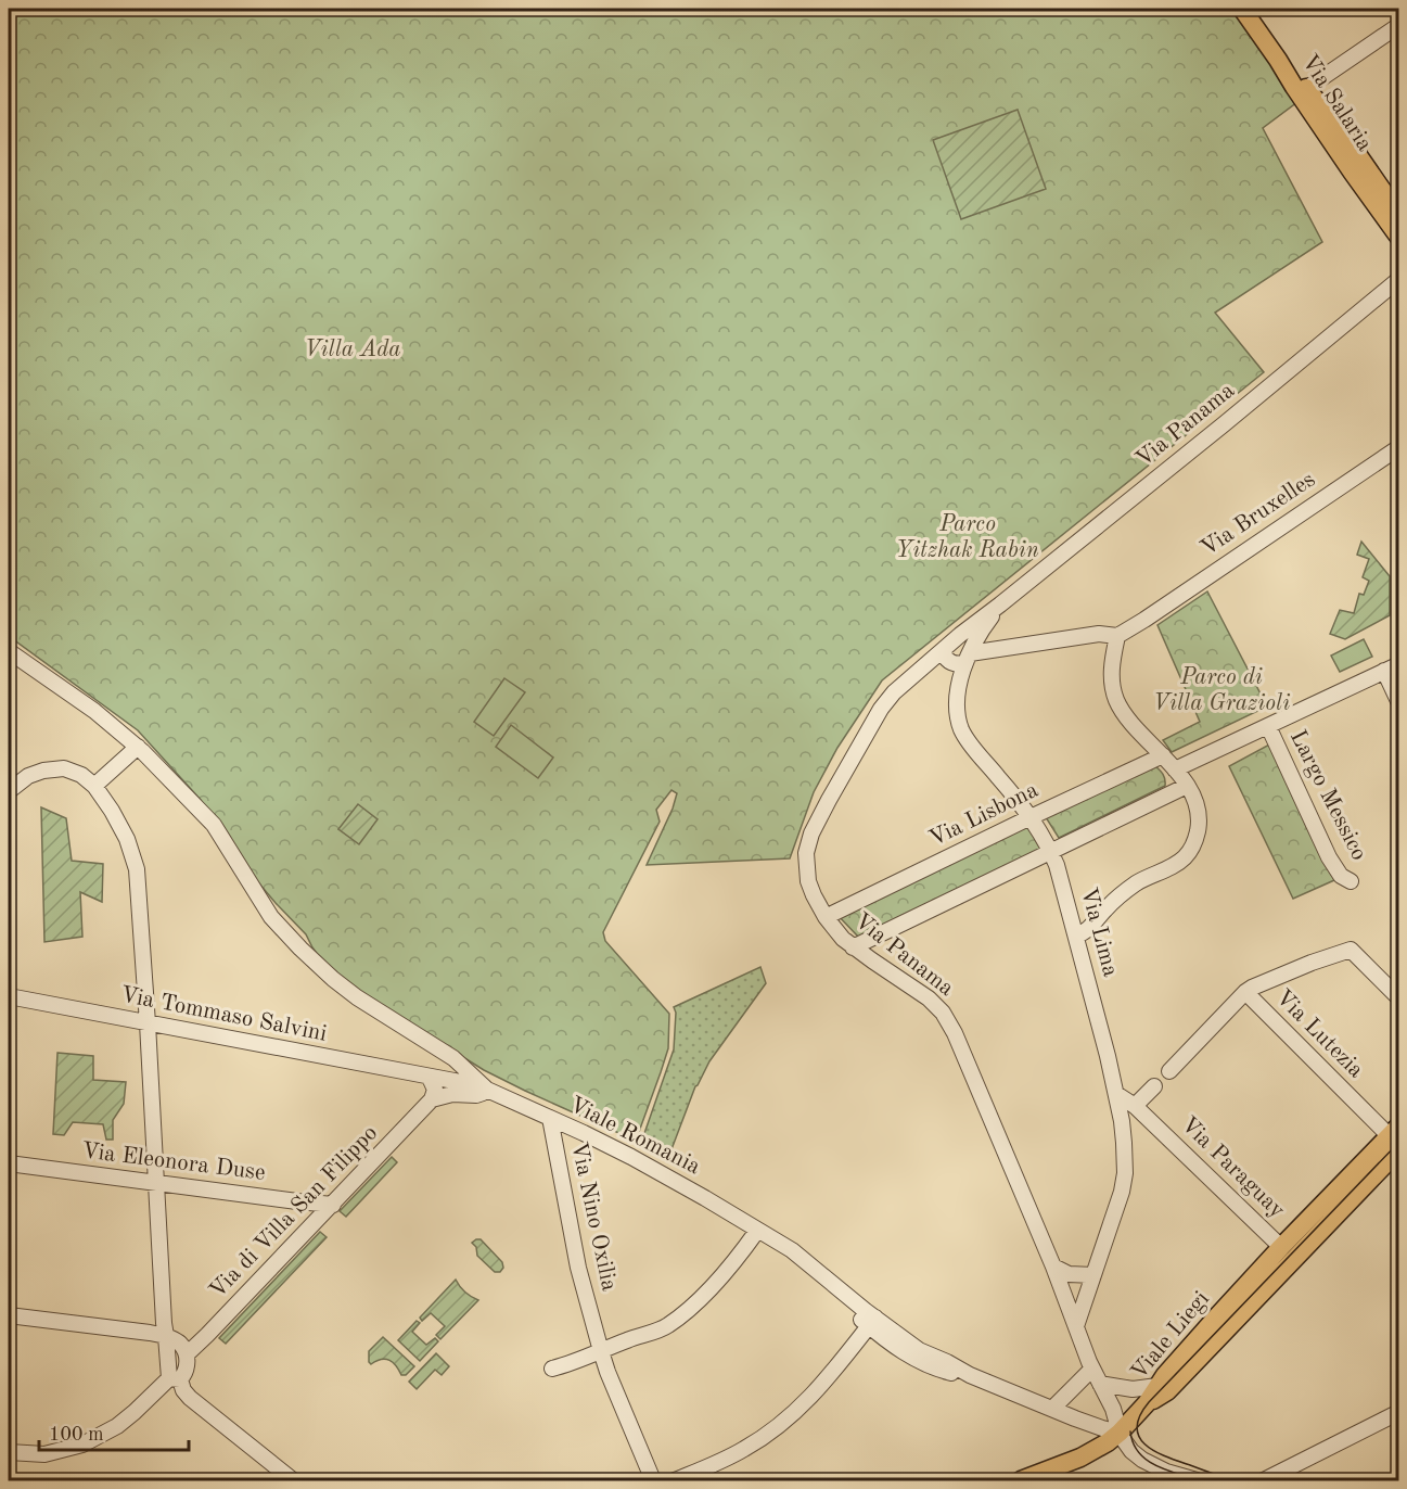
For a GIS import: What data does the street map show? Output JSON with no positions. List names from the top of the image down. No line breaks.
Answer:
{"streets":{"main road":["Via Salaria","Viale Liegi"],"street":["Via Panama","Via Bruxelles","Largo Messico","Via Lisbona","Via Lima","Via Tommaso Salvini","Via Lutezia","Viale Romania","Via Eleonora Duse","Via Paraguay","Via di Villa San Filippo","Via Nino Oxilia"]},"crossings":[["Via Panama","Via Lisbona"],["Via Panama","Via Lima"],["Via Panama","Viale Romania"],["Via Lisbona","Via Lima"],["Via Lima","Via Paraguay"],["Via Tommaso Salvini","Viale Romania"],["Via Lutezia","Viale Liegi"],["Viale Romania","Via Nino Oxilia"],["Via Eleonora Duse","Via di Villa San Filippo"],["Via Paraguay","Viale Liegi"]],"parks":["Villa Ada","Parco Yitzhak Rabin","Parco di Villa Grazioli"],"scale_bar":"100 m"}
